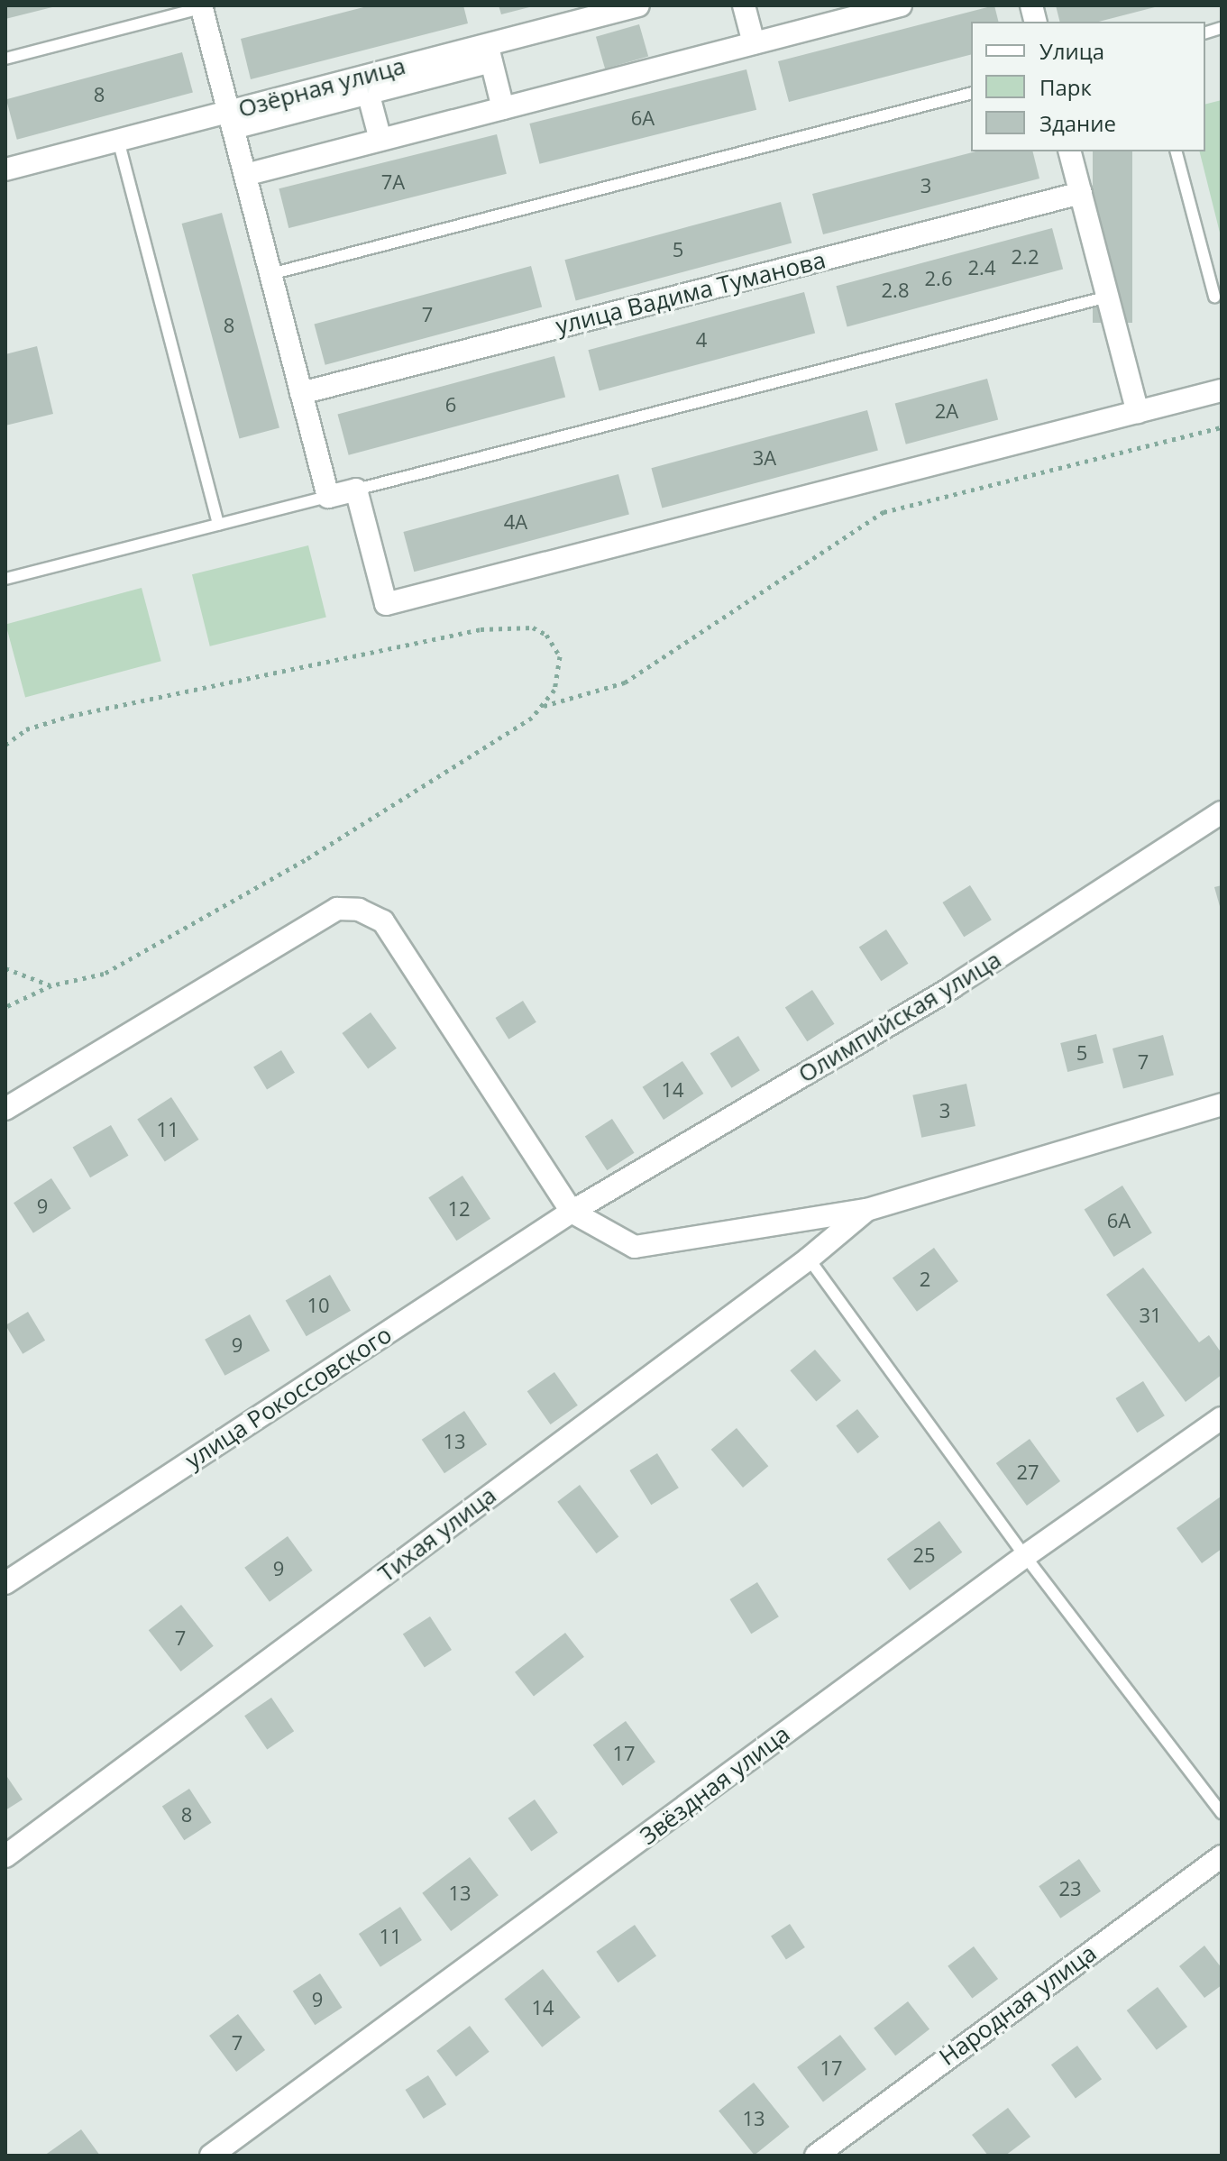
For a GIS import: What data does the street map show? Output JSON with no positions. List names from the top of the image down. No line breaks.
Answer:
{"streets":{"street":["Озёрная улица","улица Вадима Туманова","Олимпийская улица","улица Рокоссовского","Тихая улица","Звёздная улица","Народная улица"]},"crossings":[["Олимпийская улица","улица Рокоссовского"]],"house_numbers":["8","6А","7А","3","5","2.2","2.4","2.6","2.8","7","8","4","6","2А","3А","4А","5","7","14","3","11","9","12","6А","2","10","31","9","13","27","25","9","7","17","8","23","13","11","9","14","7","17","13"],"legend":["Улица","Парк","Здание"]}
